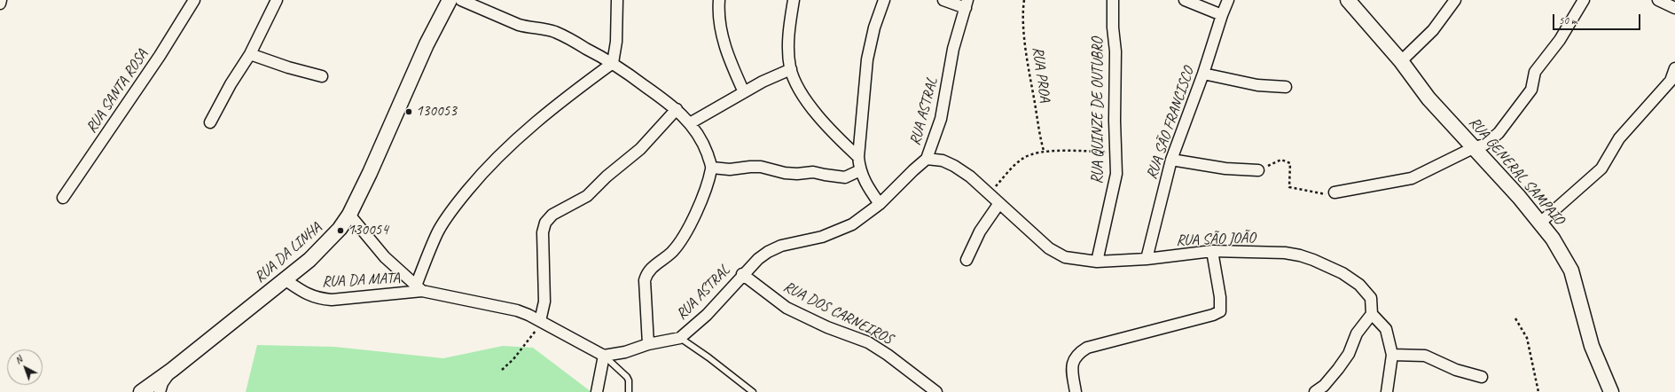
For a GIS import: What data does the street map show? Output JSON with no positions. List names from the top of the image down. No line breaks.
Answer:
{"streets":{"street":["RUA SANTA ROSA","RUA QUINZE DE OUTUBRO","RUA ASTRAL","RUA SÃO FRANCISCO","RUA GENERAL SAMPAIO","RUA SÃO JOÃO","RUA DA LINHA","RUA DA MATA","RUA DOS CARNEIROS"],"path":["RUA PROA"]},"crossings":[["RUA QUINZE DE OUTUBRO","RUA SÃO JOÃO"],["RUA ASTRAL","RUA SÃO JOÃO"],["RUA ASTRAL","RUA DOS CARNEIROS"],["RUA SÃO FRANCISCO","RUA SÃO JOÃO"],["RUA DA LINHA","RUA DA MATA"]],"places":["130053","130054"],"scale_bar":"50 m","north":"top left"}
